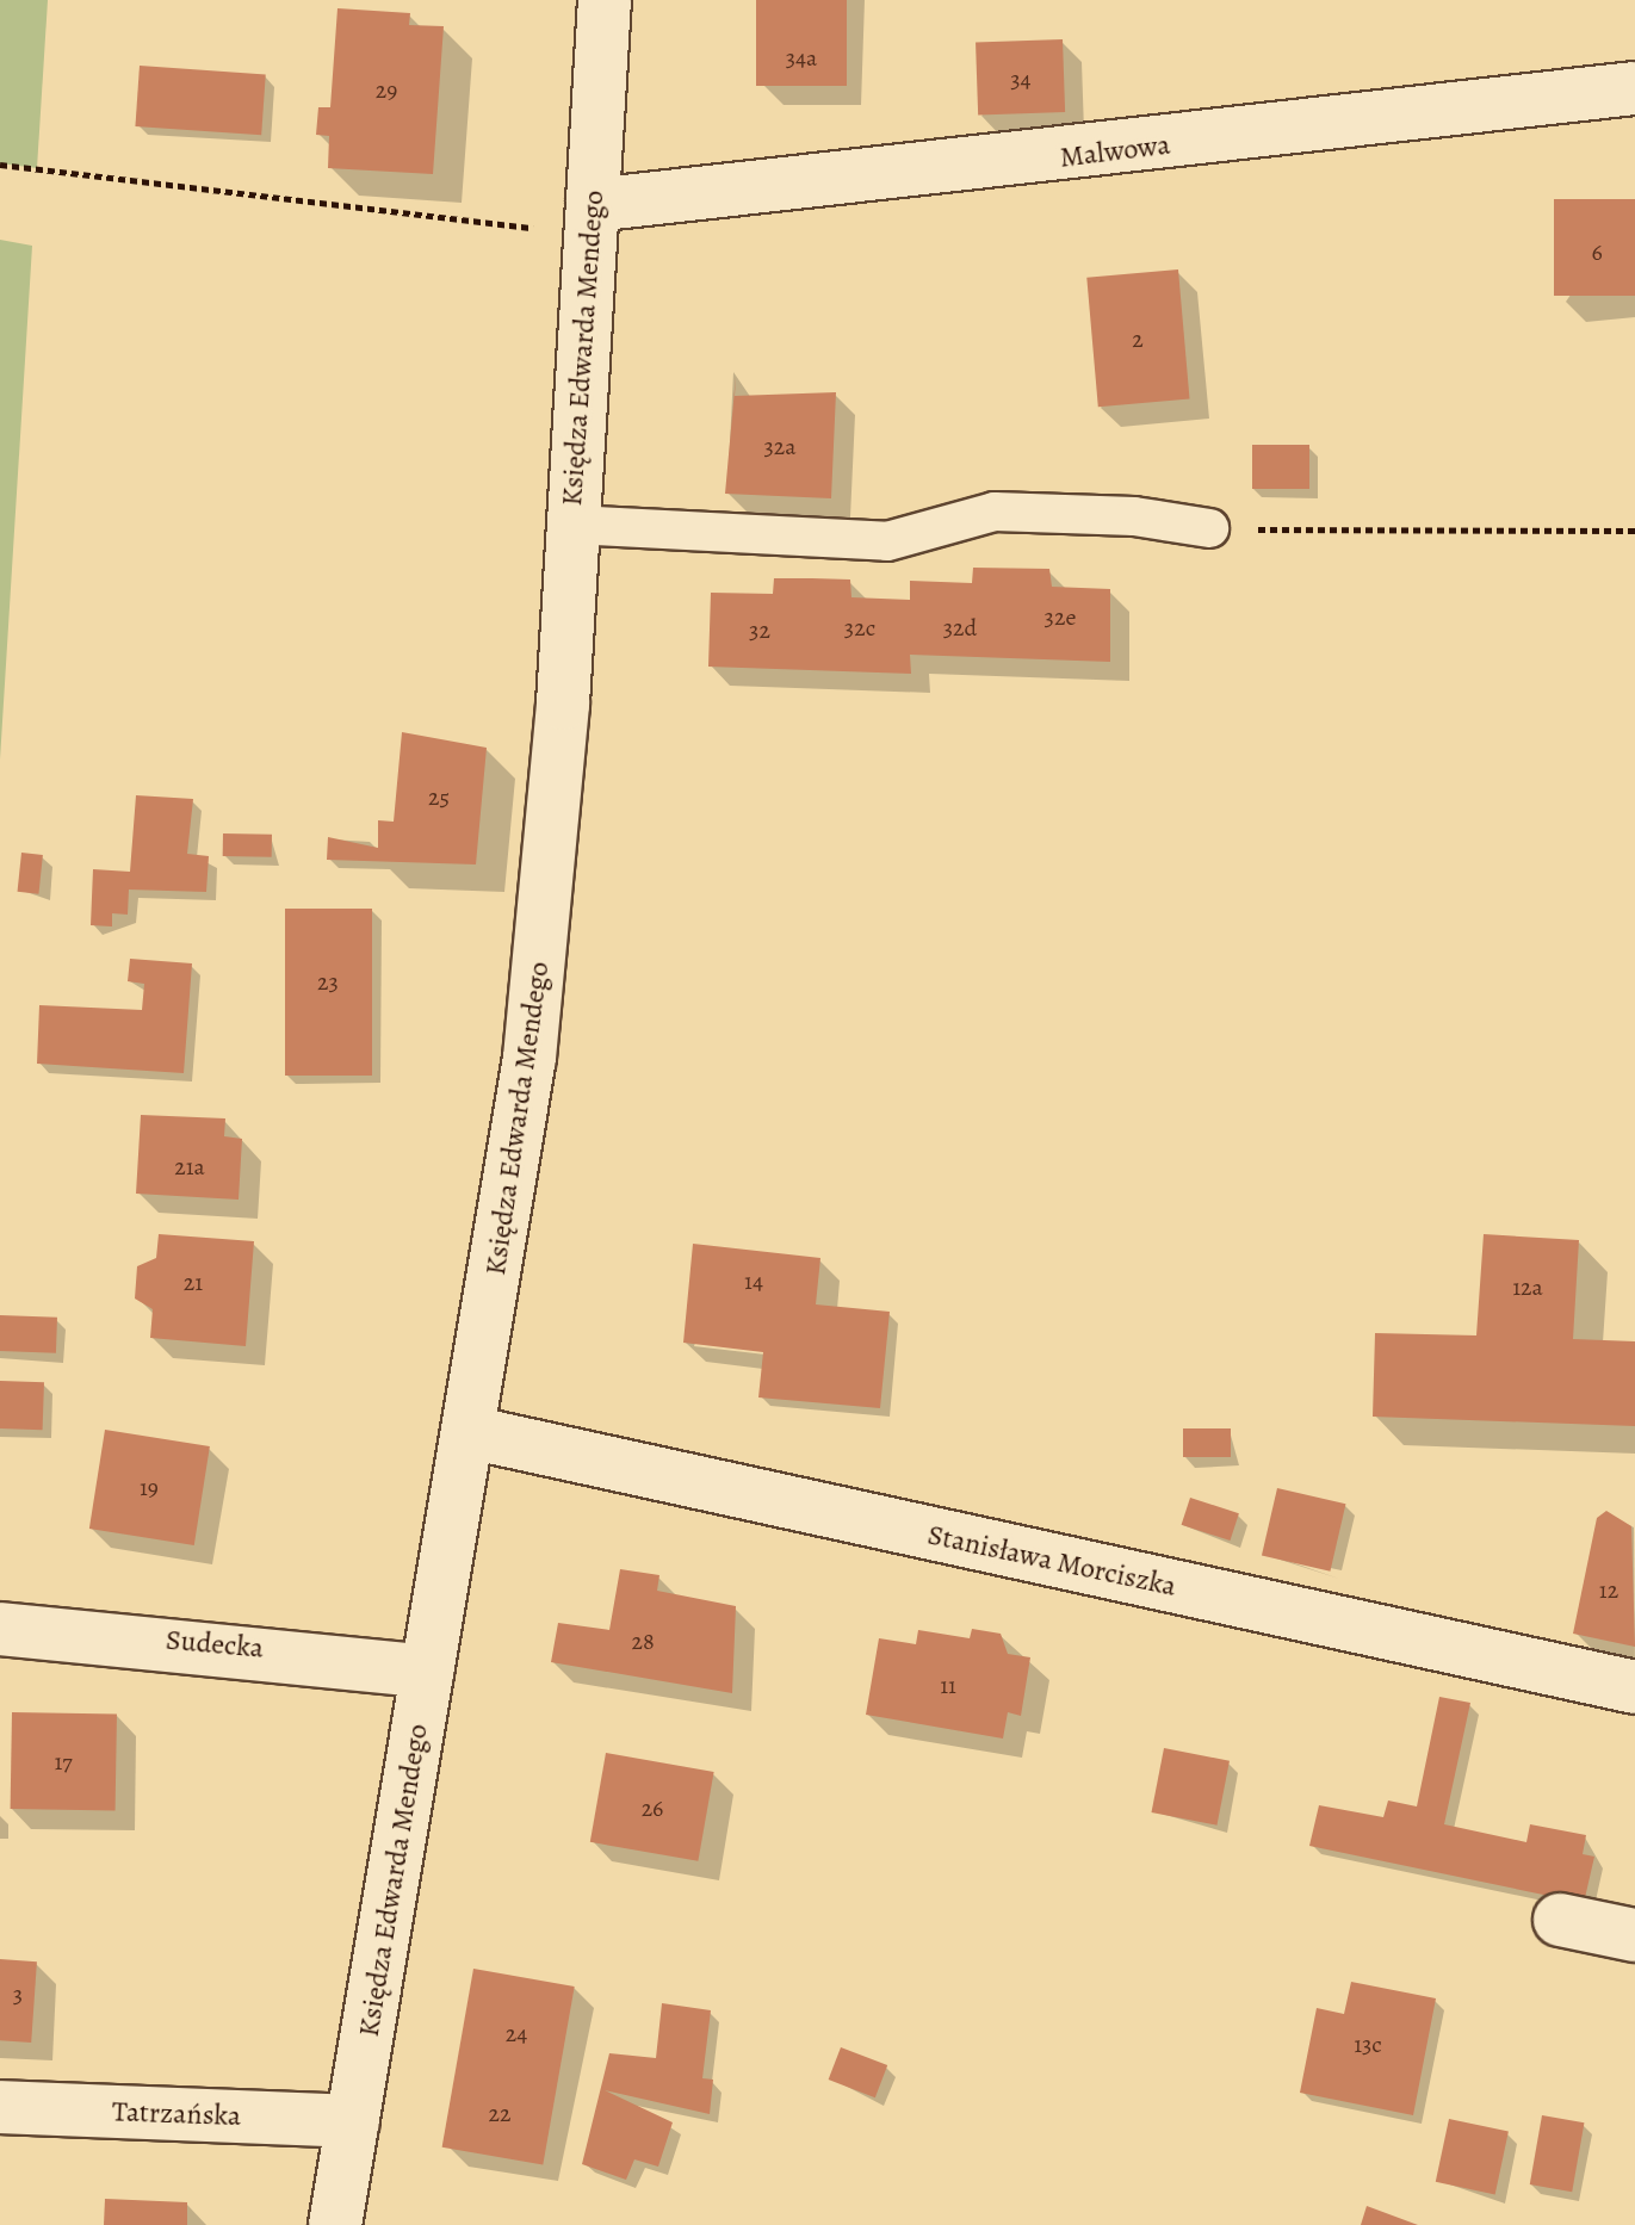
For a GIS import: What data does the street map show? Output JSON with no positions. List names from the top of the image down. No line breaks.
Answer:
{"streets":{"street":["Malwowa","Księdza Edwarda Mendego","Stanisława Morciszka","Sudecka","Tatrzańska"]},"crossings":[["Malwowa","Księdza Edwarda Mendego"],["Księdza Edwarda Mendego","Stanisława Morciszka"],["Księdza Edwarda Mendego","Sudecka"],["Księdza Edwarda Mendego","Tatrzańska"]],"house_numbers":["34a","34","29","6","2","32a","32e","32c","32d","32","25","23","21a","14","21","12a","19","12","28","11","17","26","3","24","13c","22"]}
